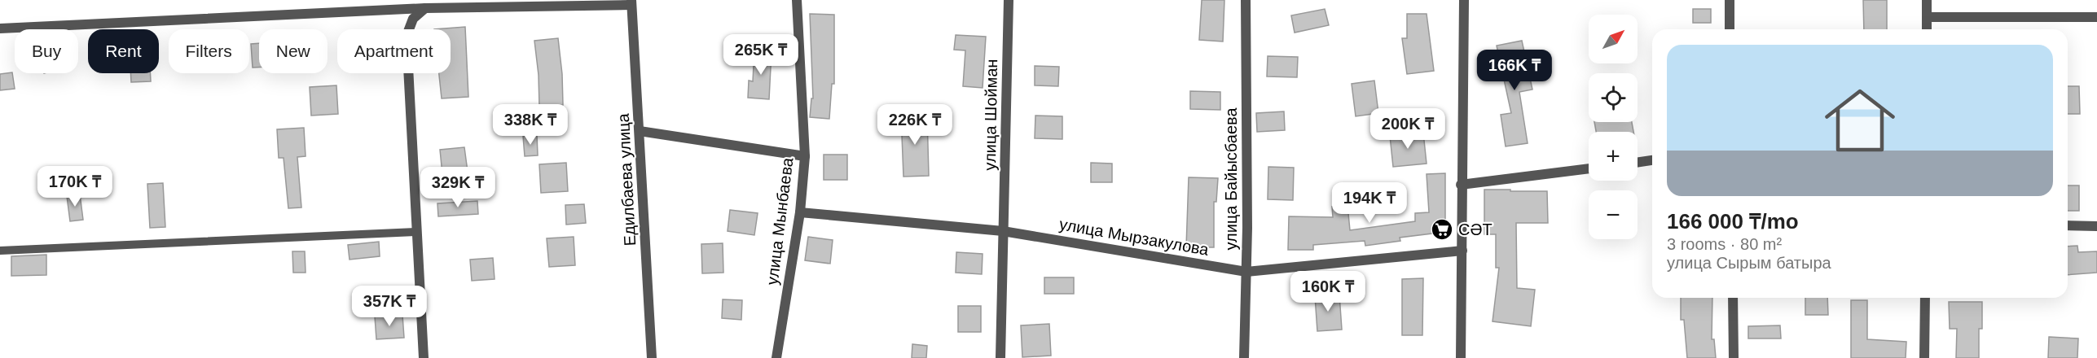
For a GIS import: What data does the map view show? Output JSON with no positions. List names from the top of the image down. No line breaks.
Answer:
{"streets":{"street":["улица Шойман","улица Байысбаева","Едилбаева улица","улица Мынбаева","улица Мырзакулова"]},"crossings":[["улица Шойман","улица Мырзакулова"],["улица Байысбаева","улица Мырзакулова"],["улица Мынбаева","улица Мырзакулова"]],"places":{"supermarket":["СƏТ"]},"north":"top right","page":{"map_buttons":["+","−"],"chip":["Buy","Rent","Filters","New","Apartment"],"list":[{"name":"166 000 ₸/mo","note":"3 rooms · 80 m² · улица Сырым батыра"}],"price":["265K ₸","166K ₸","338K ₸","226K ₸","200K ₸","170K ₸","329K ₸","194K ₸","160K ₸","357K ₸"]}}
